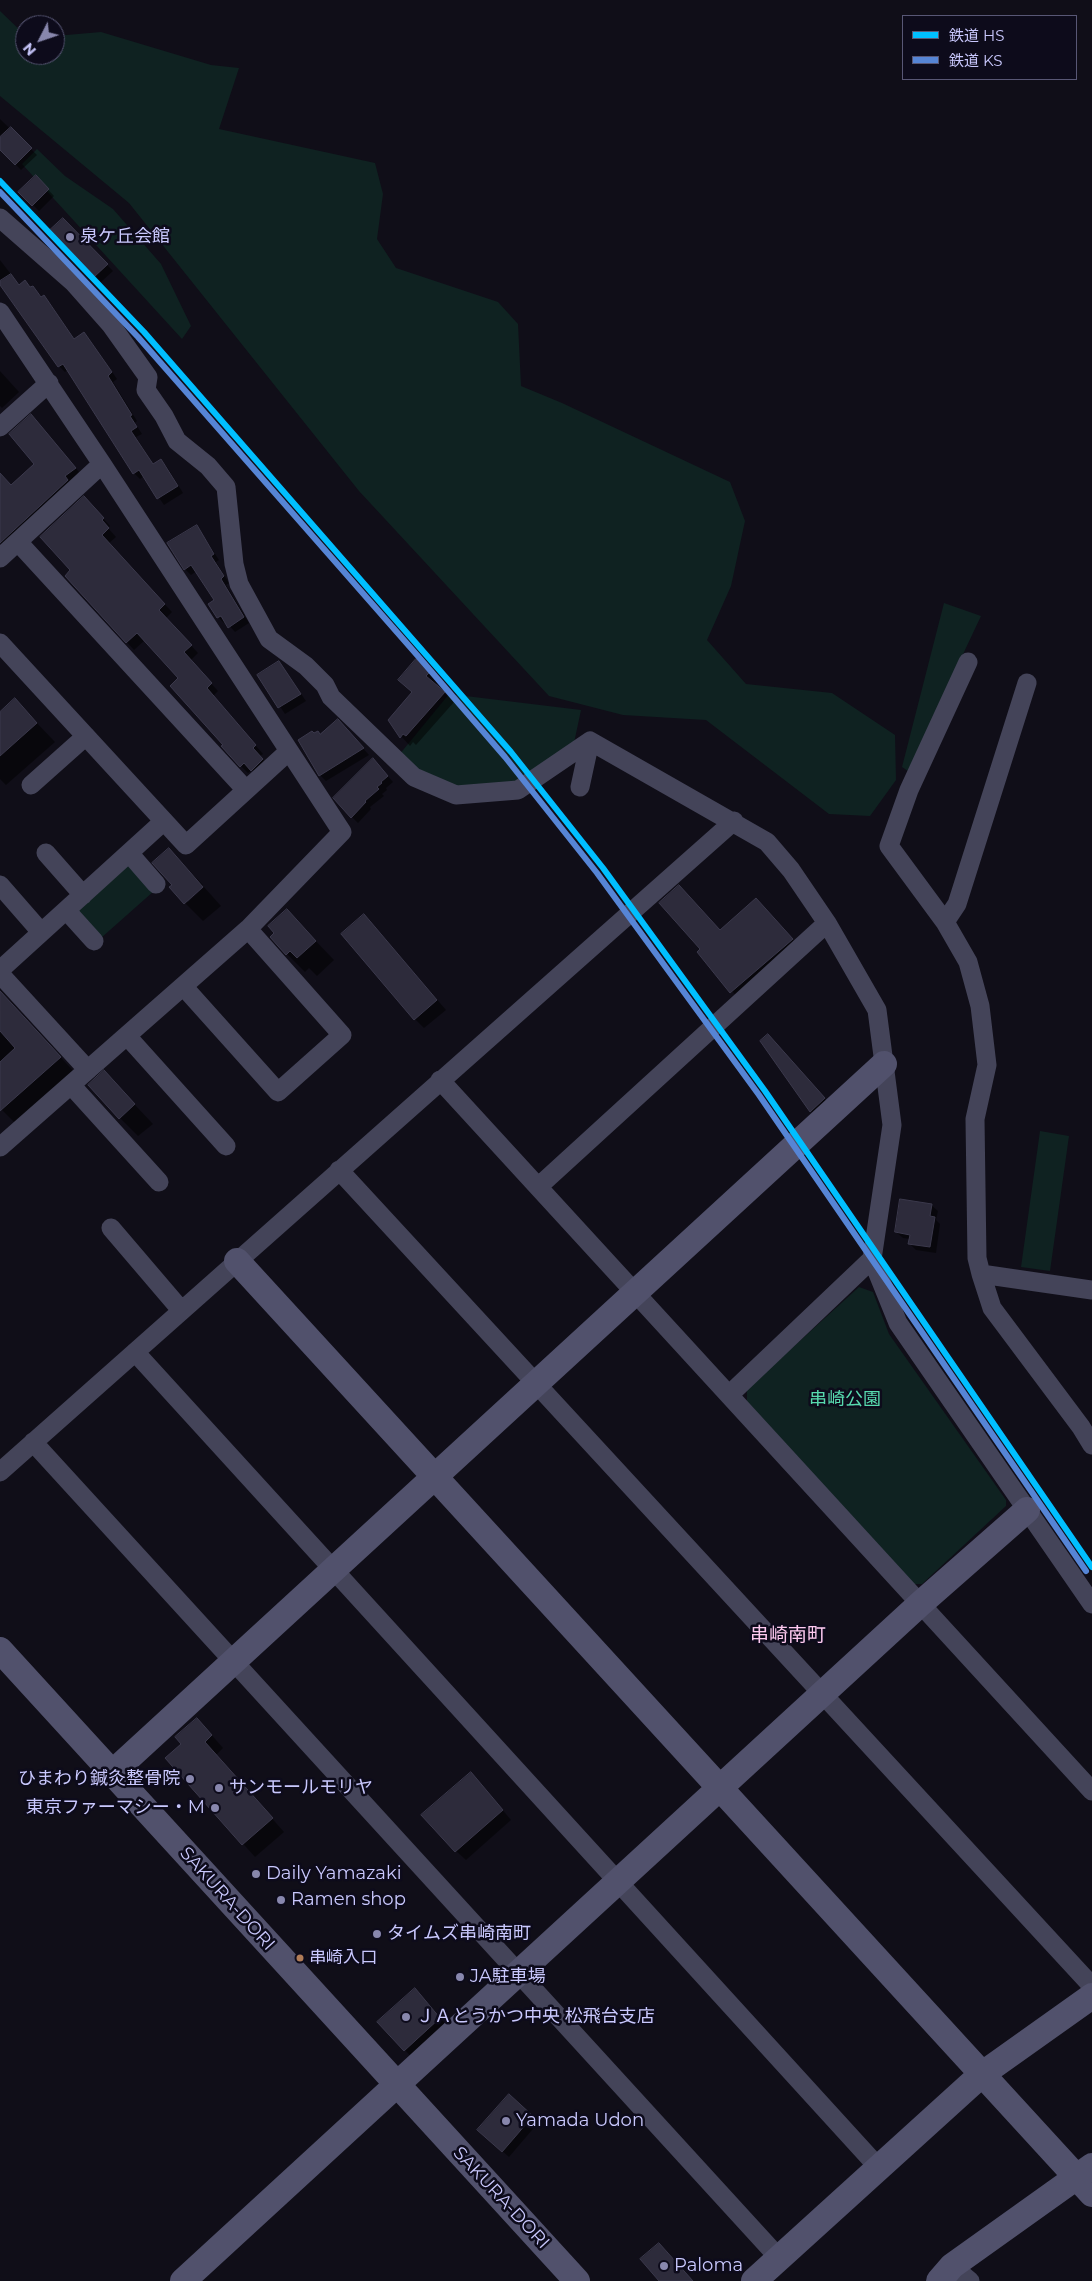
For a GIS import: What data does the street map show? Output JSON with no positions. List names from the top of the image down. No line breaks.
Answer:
{"streets":{"street":["SAKURA-DORI"]},"districts":["串崎南町"],"parks":["串崎公園"],"places":["泉ケ丘会館","ひまわり鍼灸整骨院","サンモールモリヤ","東京ファーマシー・M","Daily Yamazaki","Ramen shop","タイムズ串崎南町","串崎入口","JA駐車場","ＪＡとうかつ中央 松飛台支店","Yamada Udon","Paloma"],"lines":["rail line HS","rail line KS"],"legend":["鉄道 HS","鉄道 KS"],"north":"bottom left"}
